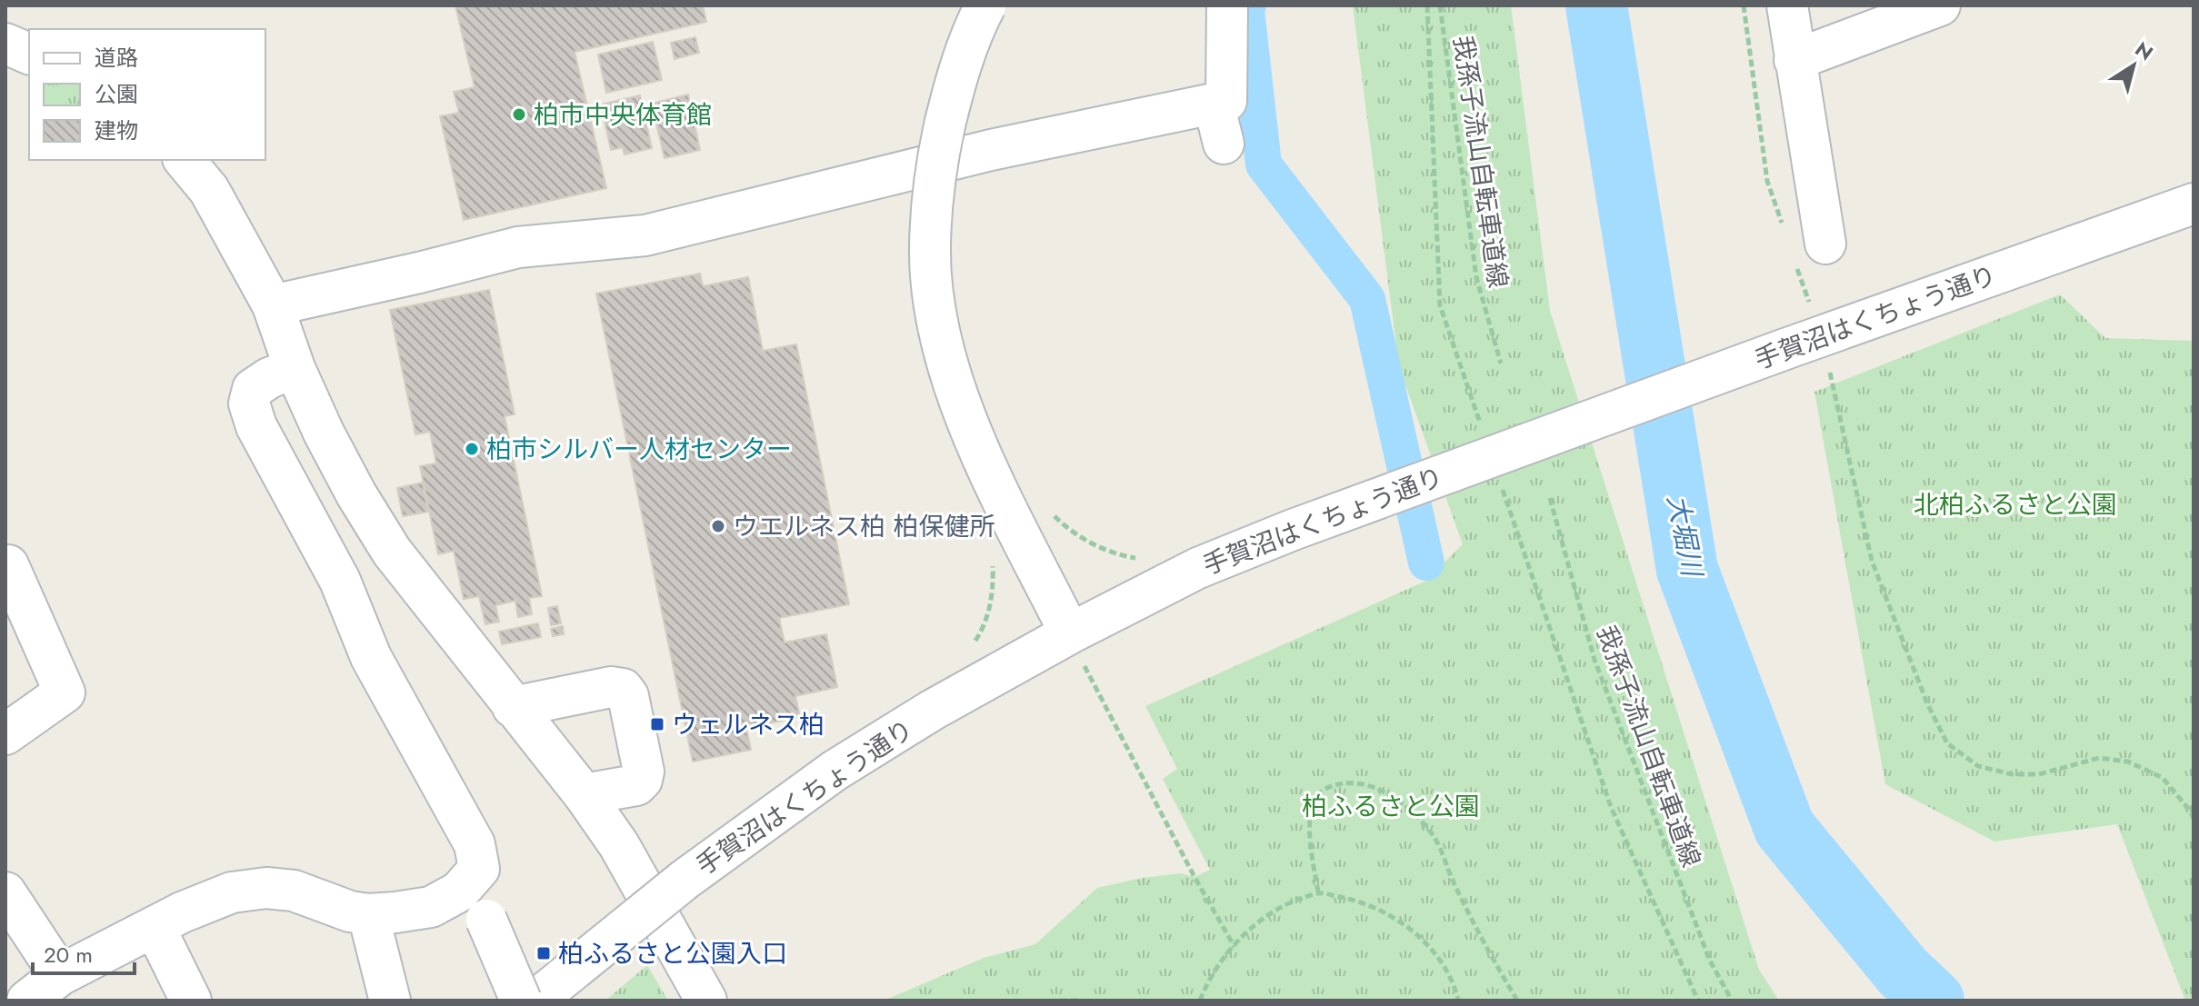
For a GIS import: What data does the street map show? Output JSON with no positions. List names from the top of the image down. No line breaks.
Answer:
{"streets":{"street":["手賀沼はくちょう通り"],"path":["我孫子流山自転車道線"]},"water":["大堀川"],"parks":["北柏ふるさと公園","柏ふるさと公園"],"places":{"other":["柏市中央体育館","柏市シルバー人材センター","ウエルネス柏 柏保健所"],"transit":["ウェルネス柏","柏ふるさと公園入口"]},"legend":["道路","公園","建物"],"scale_bar":"20 m","north":"top right"}
